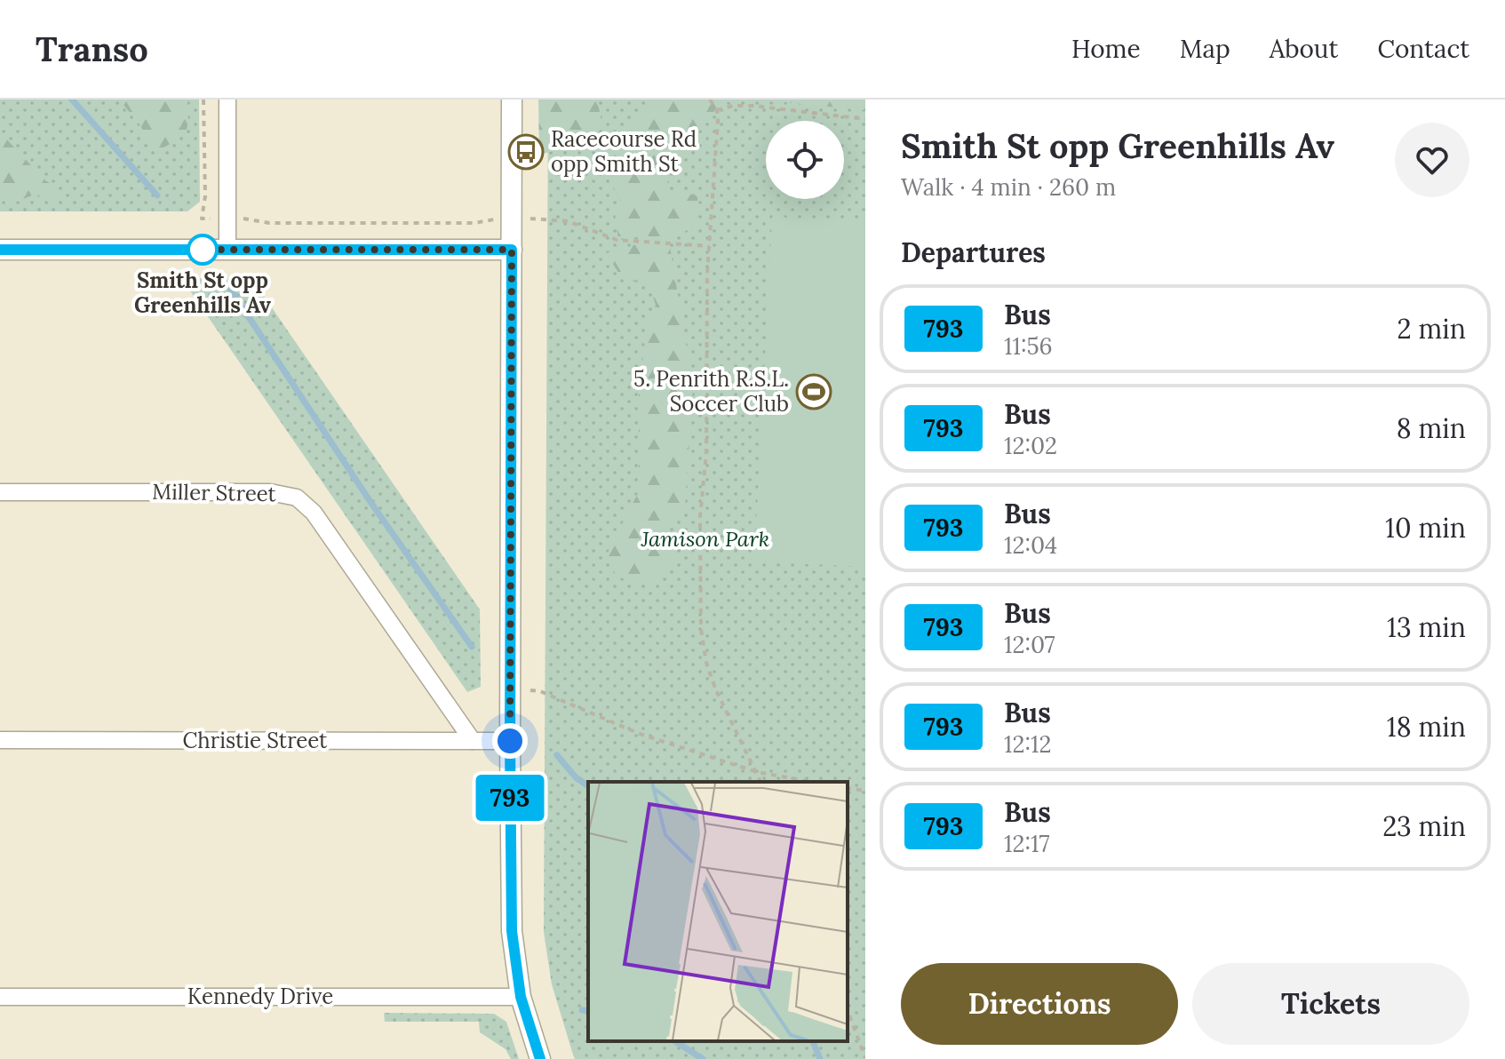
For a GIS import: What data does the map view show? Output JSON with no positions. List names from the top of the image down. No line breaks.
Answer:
{"streets":{"street":["Miller Street","Christie Street","Kennedy Drive"]},"crossings":[["Miller Street","Christie Street"]],"parks":["Jamison Park"],"places":{"bus stop":["Racecourse Rd opp Smith St"],"other":["Smith St opp Greenhills Av"],"sports":["5. Penrith R.S.L. Soccer Club"]},"lines":["bus line 793"],"page":{"header":"Transo","nav":["Home","Map","About","Contact"],"on_map":"793","heading":[["Smith St opp Greenhills Av","Walk · 4 min · 260 m"],"Departures"],"list":[{"mark":"793","name":"Bus","note":"11:56","value":"2 min"},{"mark":"793","name":"Bus","note":"12:02","value":"8 min"},{"mark":"793","name":"Bus","note":"12:04","value":"10 min"},{"mark":"793","name":"Bus","note":"12:07","value":"13 min"},{"mark":"793","name":"Bus","note":"12:12","value":"18 min"},{"mark":"793","name":"Bus","note":"12:17","value":"23 min"}],"buttons":["Directions","Tickets"]}}
